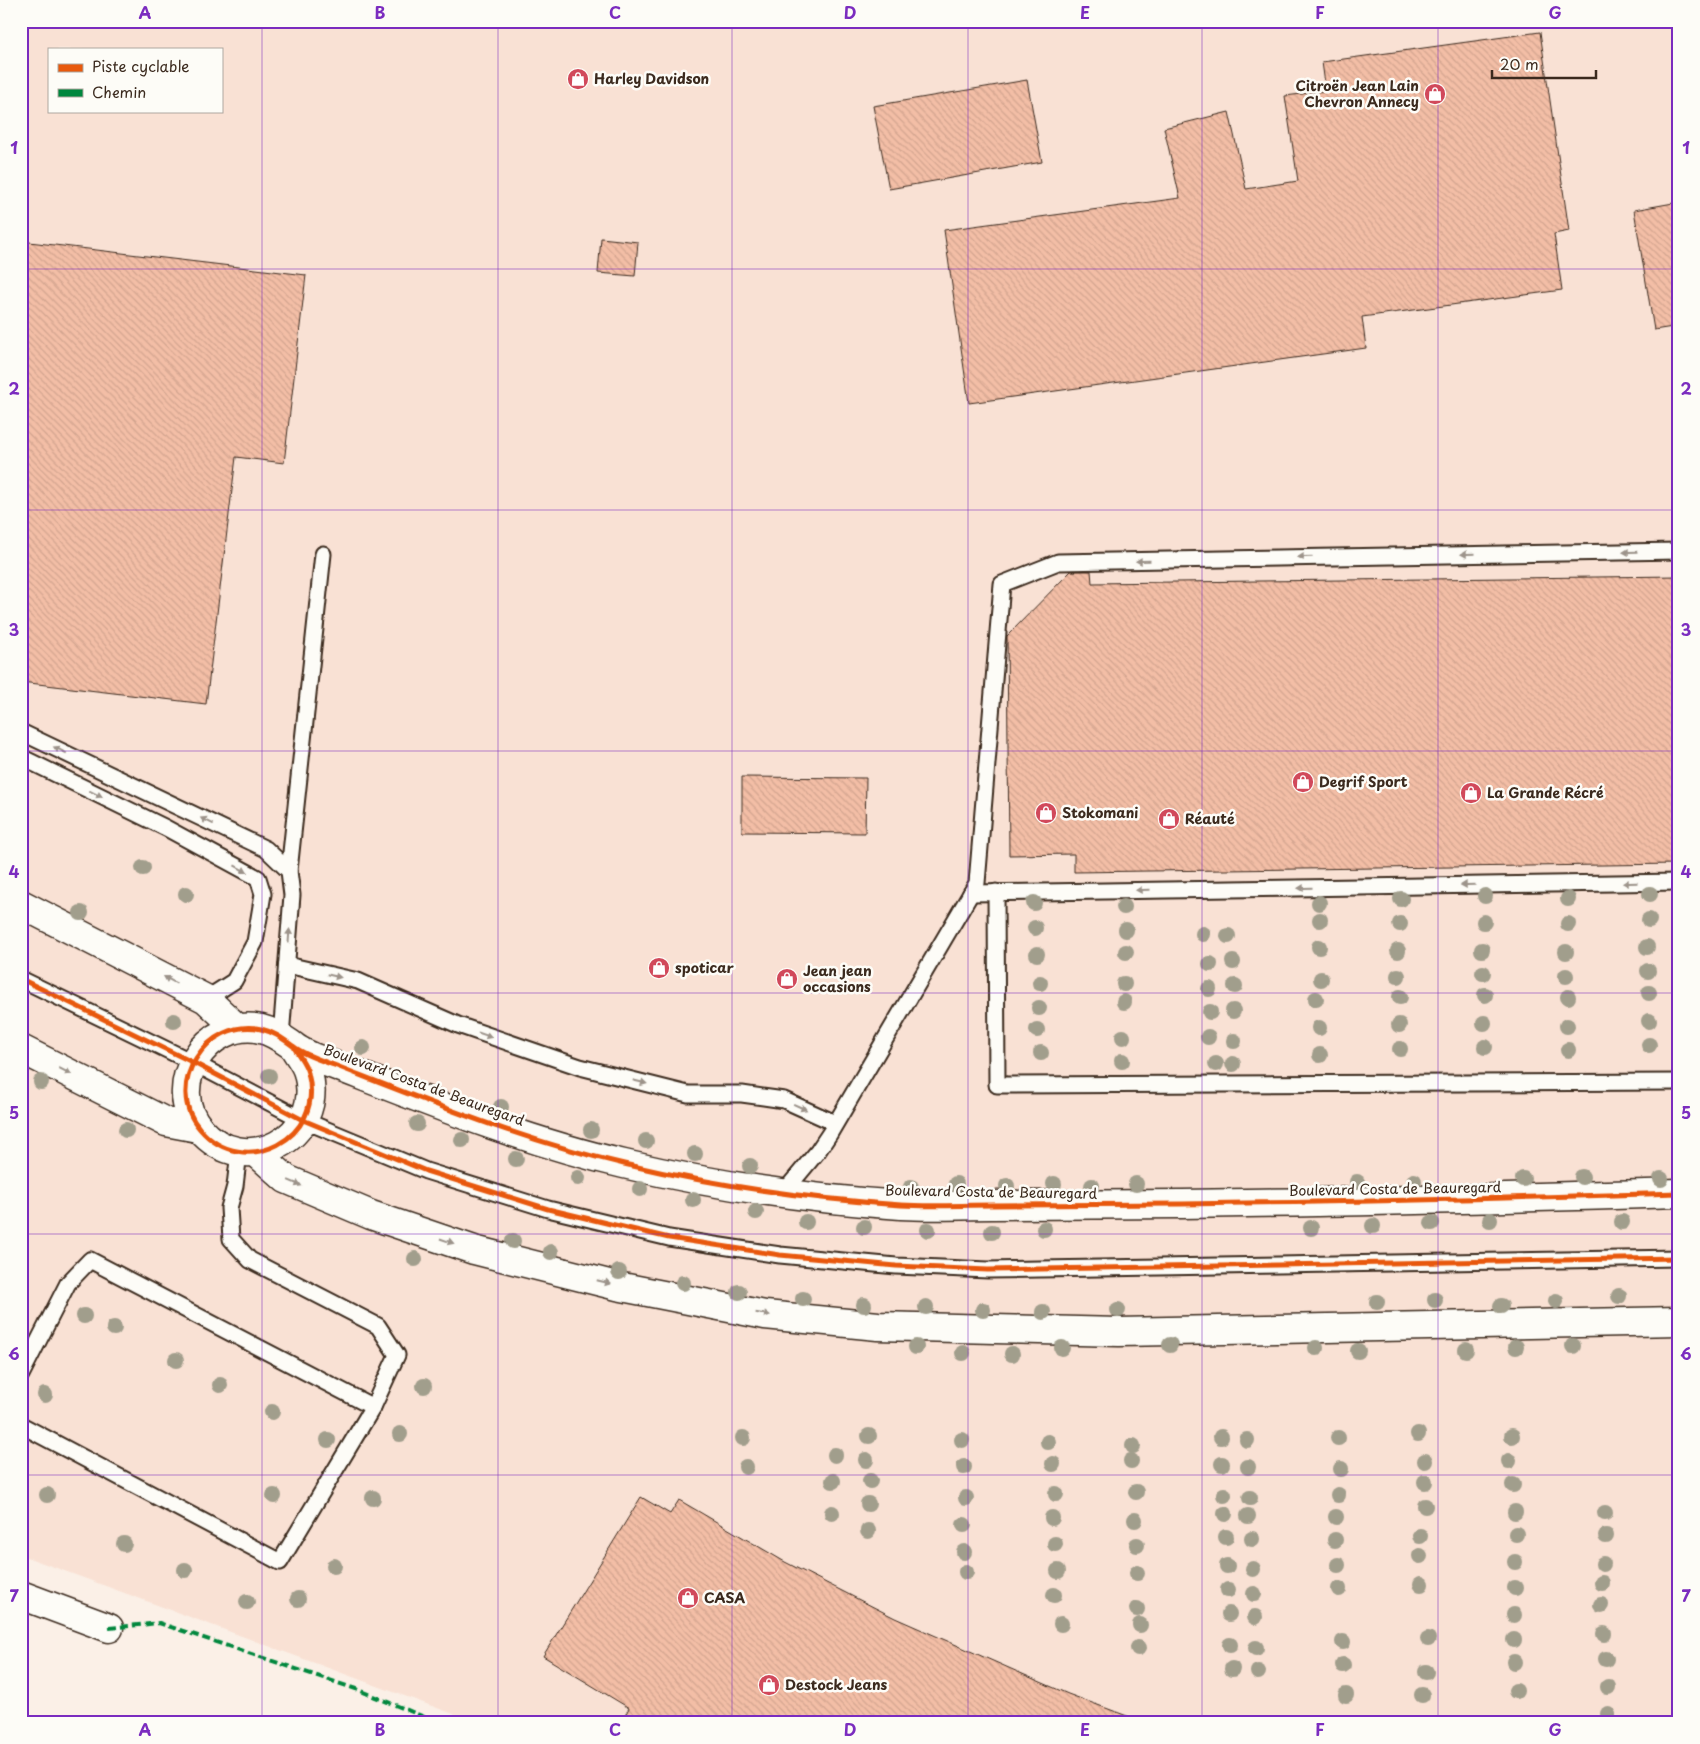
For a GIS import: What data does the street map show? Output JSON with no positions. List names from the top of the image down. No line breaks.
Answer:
{"streets":{"street":["Boulevard Costa de Beauregard"]},"places":{"shop":["Harley Davidson","Citroën Jean Lain Chevron Annecy","Degrif Sport","La Grande Récré","Stokomani","Réauté","spoticar","Jean jean occasions","CASA","Destock Jeans"]},"legend":["Piste cyclable","Chemin"],"scale_bar":"20 m","grid":{"columns":["A","B","C","D","E","F","G"],"rows":["1","2","3","4","5","6","7"]}}
